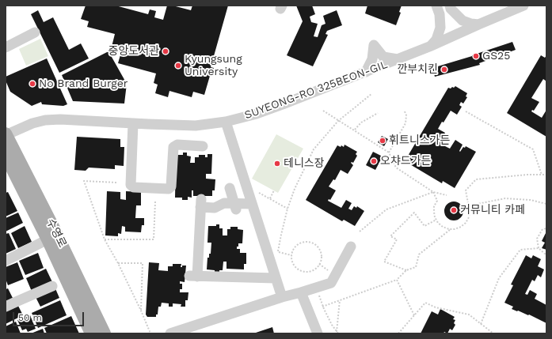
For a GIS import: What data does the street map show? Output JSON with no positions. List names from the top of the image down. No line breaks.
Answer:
{"streets":{"main road":["수영로"],"street":["SUYEONG-RO 325BEON-GIL"]},"crossings":[["SUYEONG-RO 325BEON-GIL","수영로"]],"places":["중앙도서관","GS25","Kyungsung University","깐부치킨","No Brand Burger","휘트니스가든","오챠드가든","테니스장","커뮤니티 카페"],"scale_bar":"50 m"}
